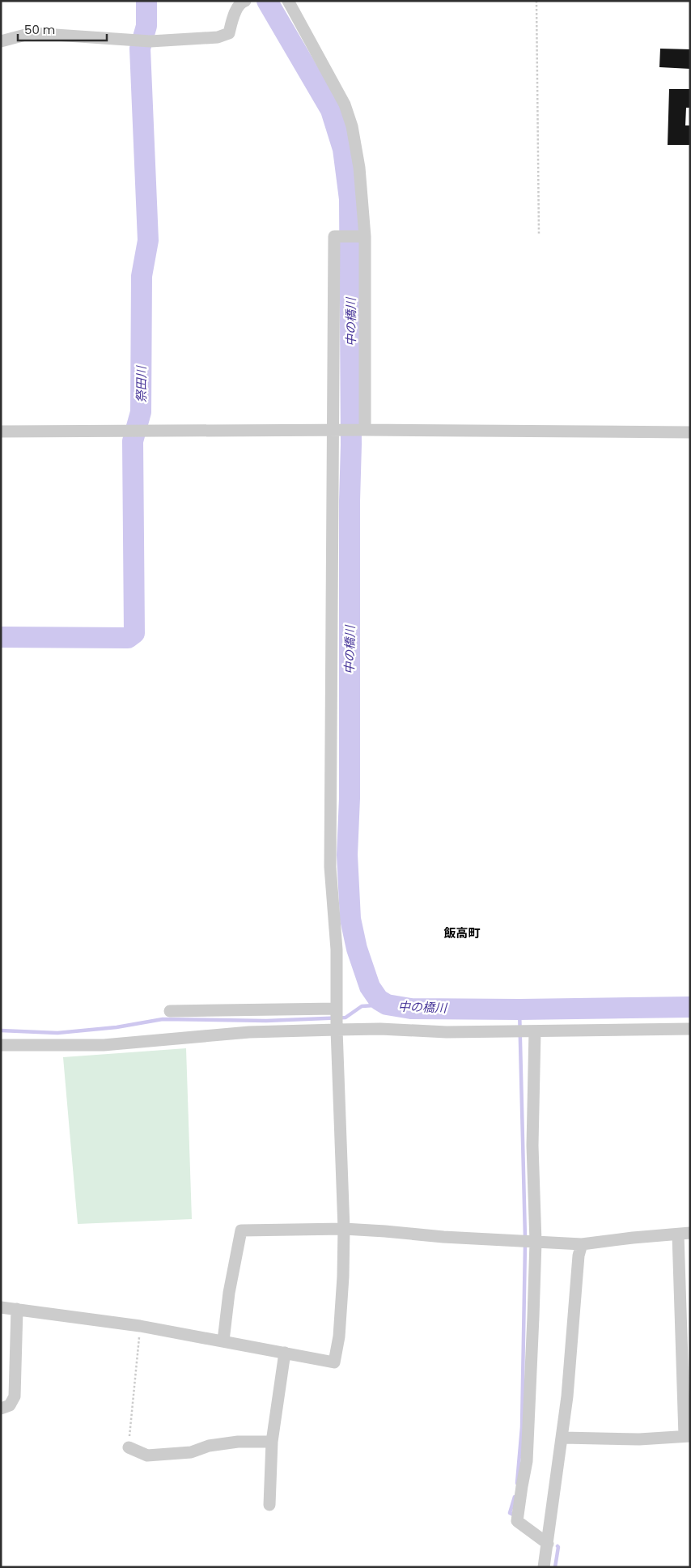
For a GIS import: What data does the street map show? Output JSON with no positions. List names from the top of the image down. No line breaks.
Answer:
{"districts":["飯高町"],"water":["中の橋川","祭田川"],"scale_bar":"50 m"}
